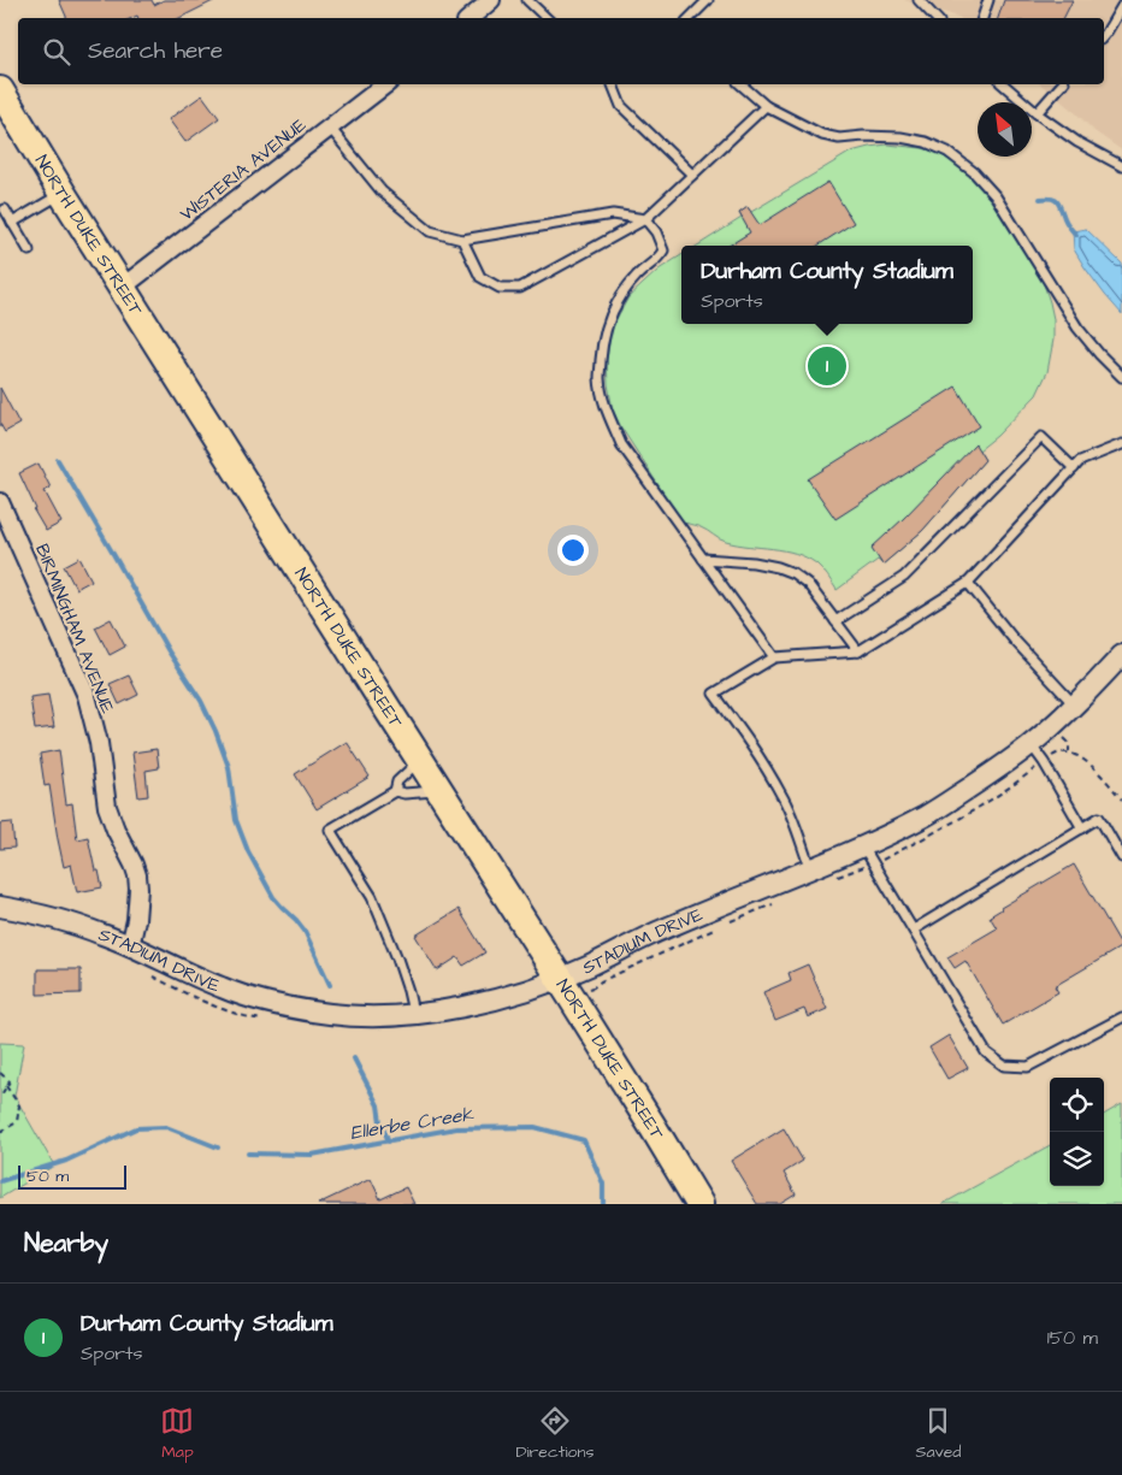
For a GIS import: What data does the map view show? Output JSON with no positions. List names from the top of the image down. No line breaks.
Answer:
{"streets":{"highway":["NORTH DUKE STREET"],"street":["WISTERIA AVENUE","BIRMINGHAM AVENUE","STADIUM DRIVE"]},"crossings":[["WISTERIA AVENUE","NORTH DUKE STREET"],["NORTH DUKE STREET","STADIUM DRIVE"],["BIRMINGHAM AVENUE","STADIUM DRIVE"]],"water":["Ellerbe Creek"],"scale_bar":"50 m","north":"top left","page":{"search":"Search here","popup":["Durham County Stadium","Sports"],"pins":"1","scale":"50 m","heading":"Nearby","list":[{"mark":"1","name":"Durham County Stadium","note":"Sports","value":"150 m"}],"nav":["Map","Directions","Saved"]}}
